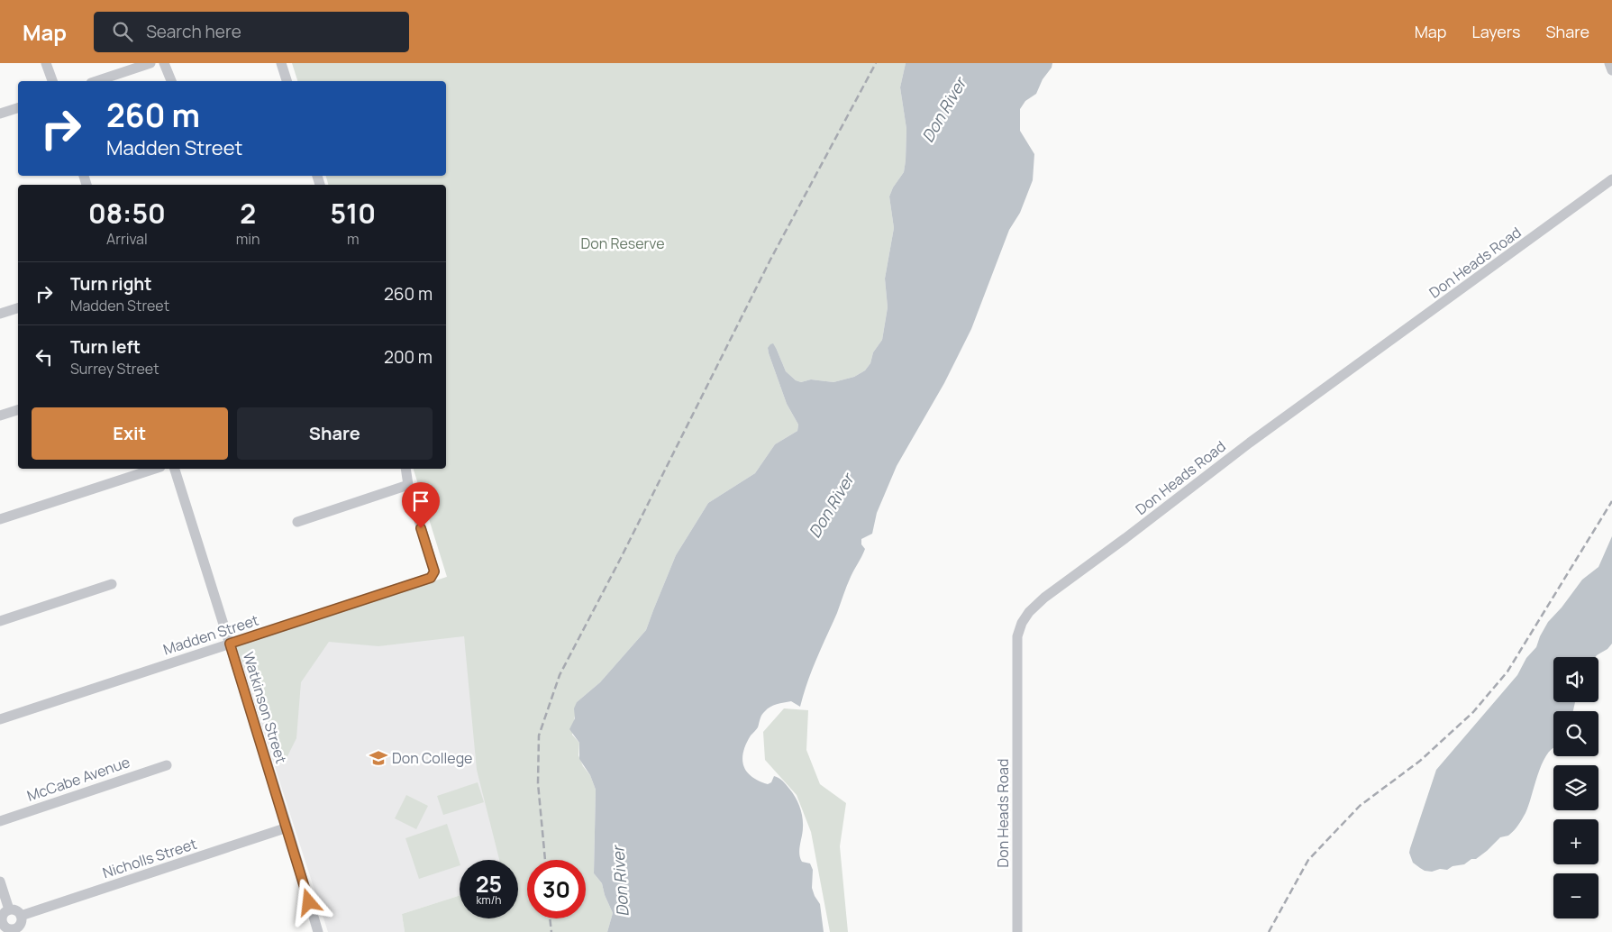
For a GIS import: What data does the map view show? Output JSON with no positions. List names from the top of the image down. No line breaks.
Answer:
{"streets":{"street":["Don Heads Road","Madden Street","Watkinson Street","McCabe Avenue","Nicholls Street"]},"crossings":[["Madden Street","Watkinson Street"],["Watkinson Street","Nicholls Street"]],"water":["Don River"],"parks":["Don Reserve"],"places":{"school or university":["Don College"]},"page":{"header":"Map","search":"Search here","nav":["Map","Layers","Share"],"turn":["260 m","Madden Street"],"eta":["08:50","Arrival","2","min","510","m"],"list":[{"name":"Turn right","note":"Madden Street","value":"260 m"},{"name":"Turn left","note":"Surrey Street","value":"200 m"}],"buttons":["Exit","Share"],"map_buttons":["+","−"],"speed":"25 km/h","limit":"30"}}
